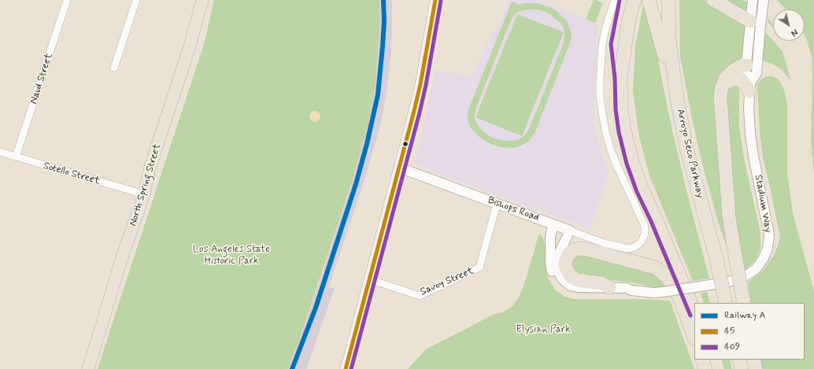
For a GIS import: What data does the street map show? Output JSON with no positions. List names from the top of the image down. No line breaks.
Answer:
{"streets":{"highway":["Arroyo Seco Parkway"],"main road":["North Spring Street"],"street":["Naud Street","Sotello Street","Stadium Way","Bishops Road","Savoy Street"]},"crossings":[["Naud Street","Sotello Street"],["Sotello Street","North Spring Street"],["Stadium Way","Bishops Road"],["Bishops Road","Savoy Street"]],"parks":["Los Angeles State Historic Park","Elysian Park"],"lines":["rail line A","transit line 45","transit line 409"],"legend":["Railway A","45","409"],"north":"bottom right"}
